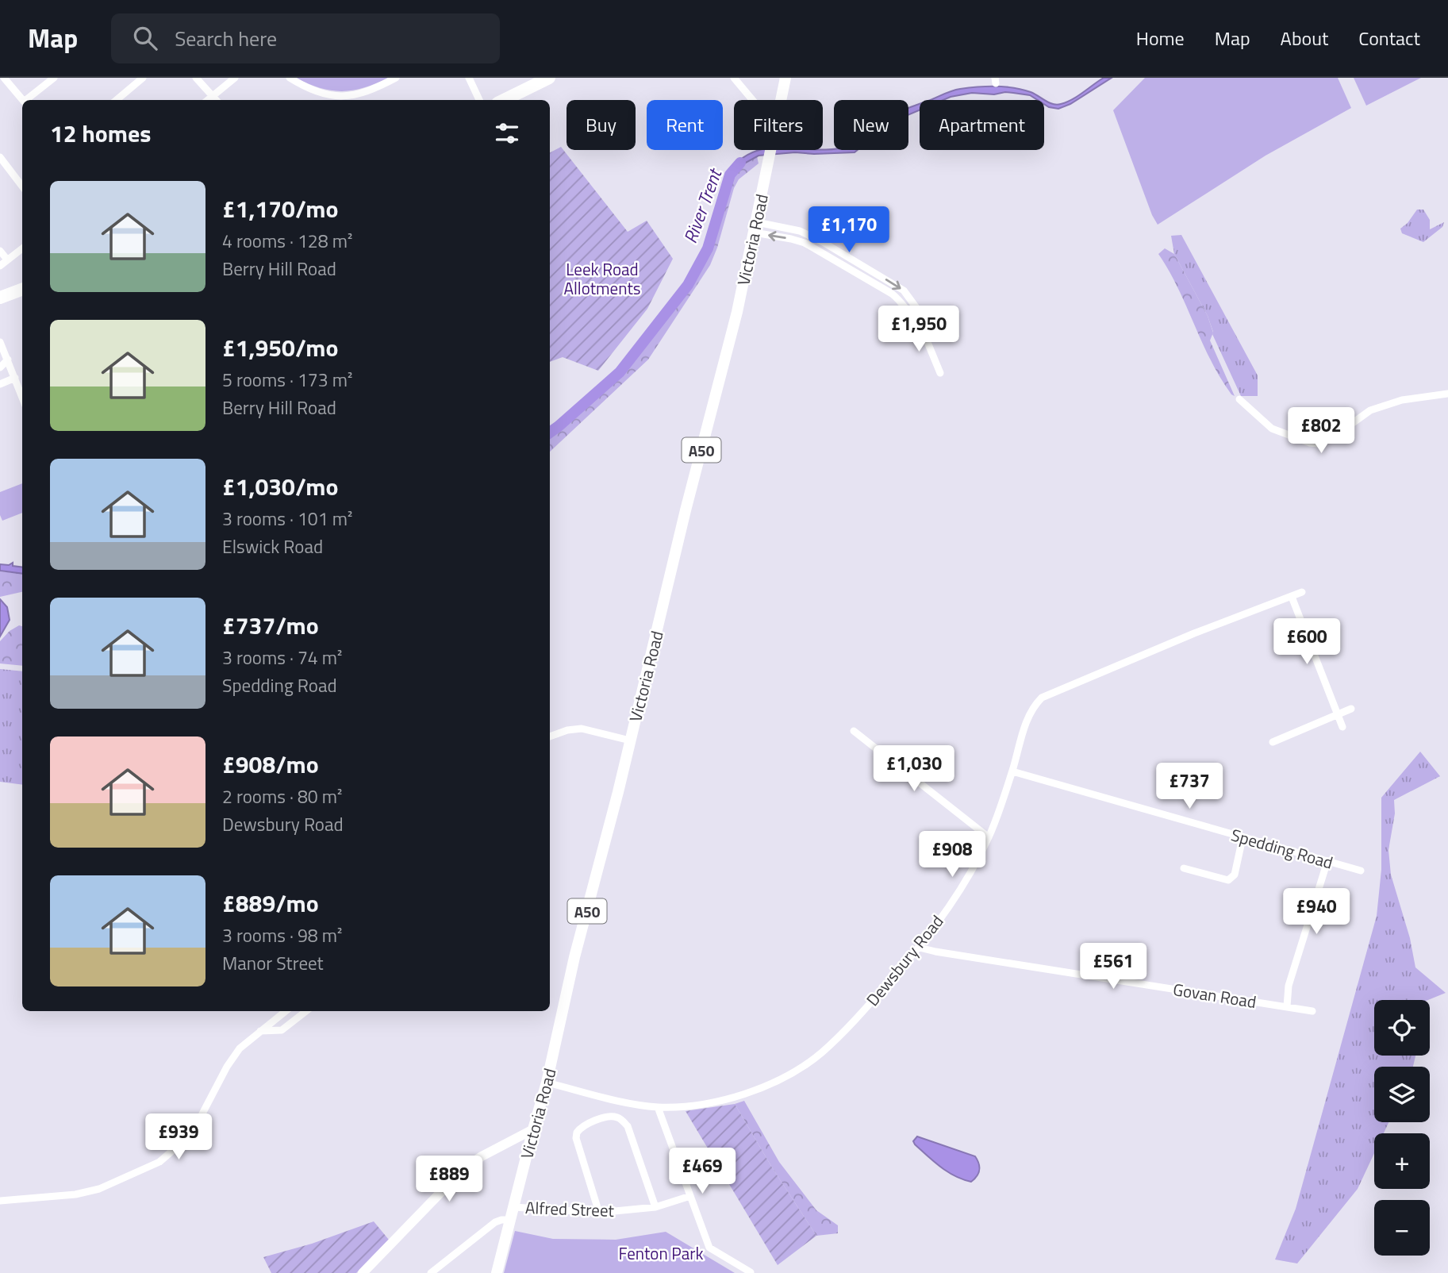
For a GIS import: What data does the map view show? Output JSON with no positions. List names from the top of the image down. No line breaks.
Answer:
{"streets":{"main road":["Victoria Road","A50"],"street":["Spedding Road","Dewsbury Road","Govan Road","Alfred Street"]},"crossings":[["Victoria Road","Dewsbury Road"],["Victoria Road","Alfred Street"],["Spedding Road","Dewsbury Road"],["Dewsbury Road","Govan Road"]],"water":["River Trent"],"parks":["Leek Road Allotments","Fenton Park"],"page":{"header":"Map","search":"Search here","nav":["Home","Map","About","Contact"],"chip":["Buy","Rent","Filters","New","Apartment"],"heading":"12 homes","list":[{"name":"£1,170/mo","note":"4 rooms · 128 m² · Berry Hill Road"},{"name":"£1,950/mo","note":"5 rooms · 173 m² · Berry Hill Road"},{"name":"£1,030/mo","note":"3 rooms · 101 m² · Elswick Road"},{"name":"£737/mo","note":"3 rooms · 74 m² · Spedding Road"},{"name":"£908/mo","note":"2 rooms · 80 m² · Dewsbury Road"},{"name":"£889/mo","note":"3 rooms · 98 m² · Manor Street"}],"price":["£1,170","£1,950","£802","£600","£1,030","£737","£908","£940","£561","£939","£469","£889"],"map_buttons":["+","−"]}}
